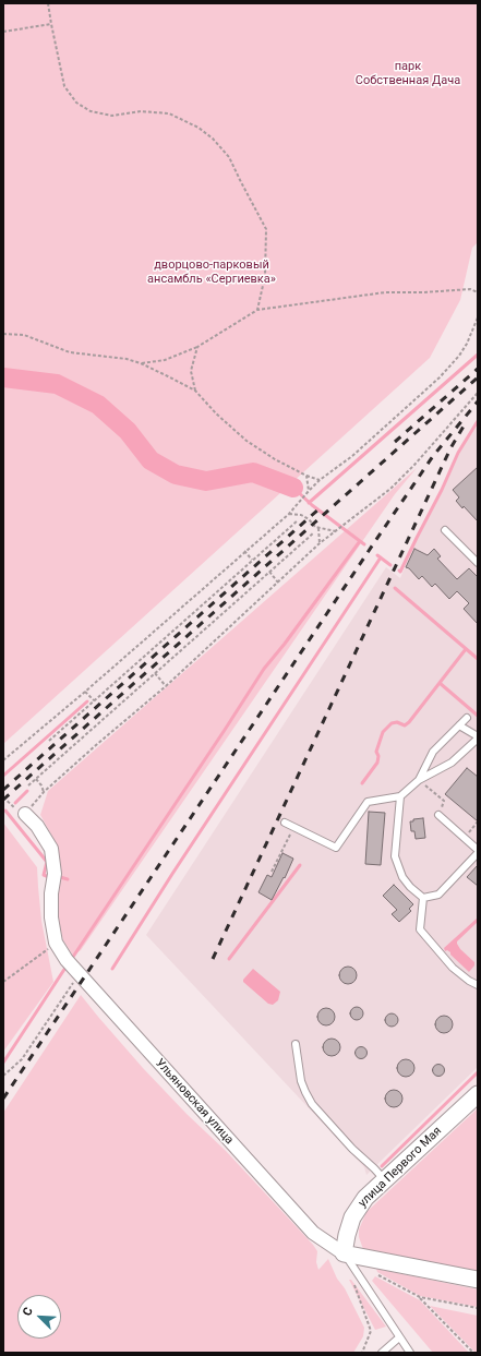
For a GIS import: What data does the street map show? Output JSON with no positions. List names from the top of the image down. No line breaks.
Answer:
{"streets":{"street":["Ульяновская улица","улица Первого Мая"]},"crossings":[["Ульяновская улица","улица Первого Мая"]],"parks":["парк Собственная Дача","дворцово-парковый ансамбль «Сергиевка»"],"north":"top left"}
